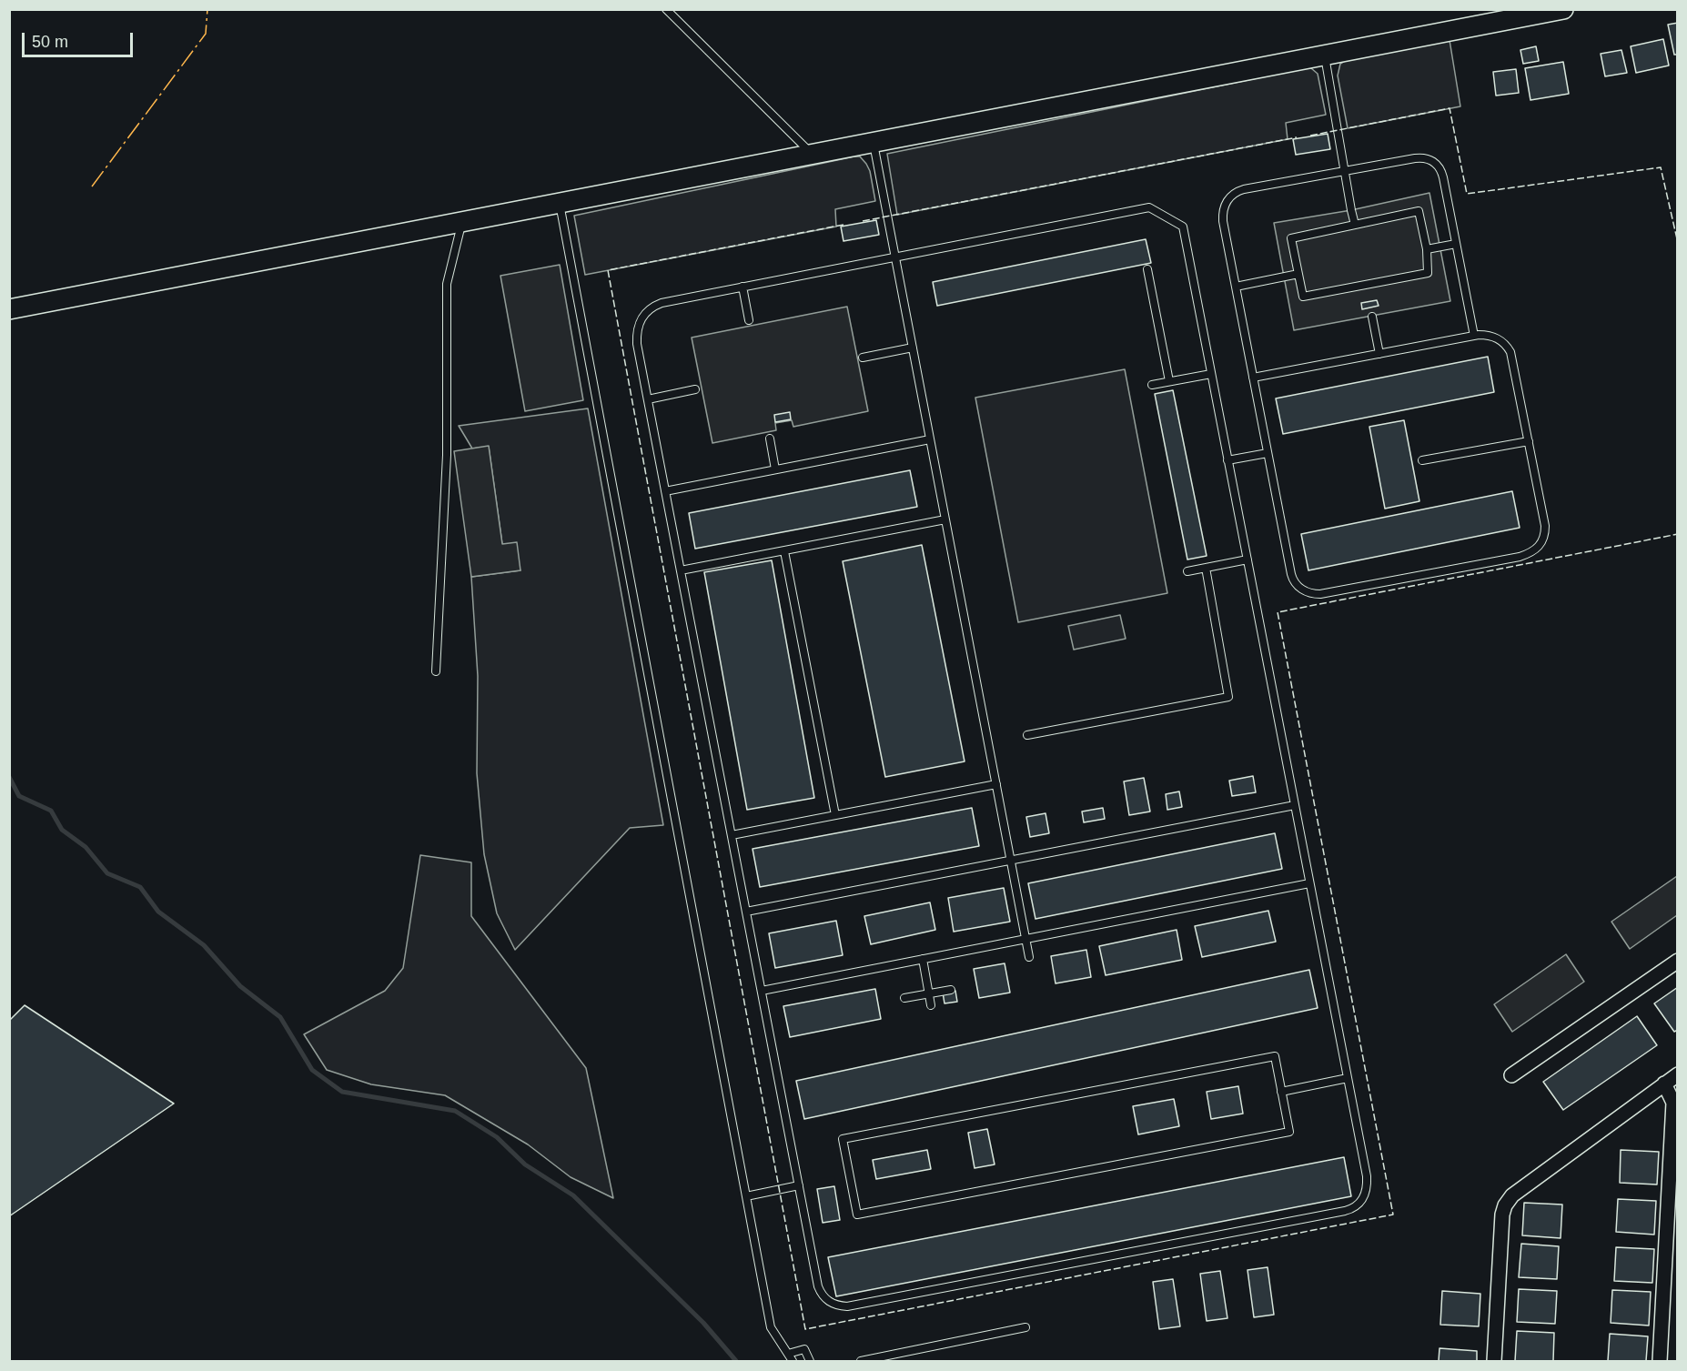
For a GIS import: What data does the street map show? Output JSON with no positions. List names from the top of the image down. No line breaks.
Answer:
{"scale_bar":"50 m"}
